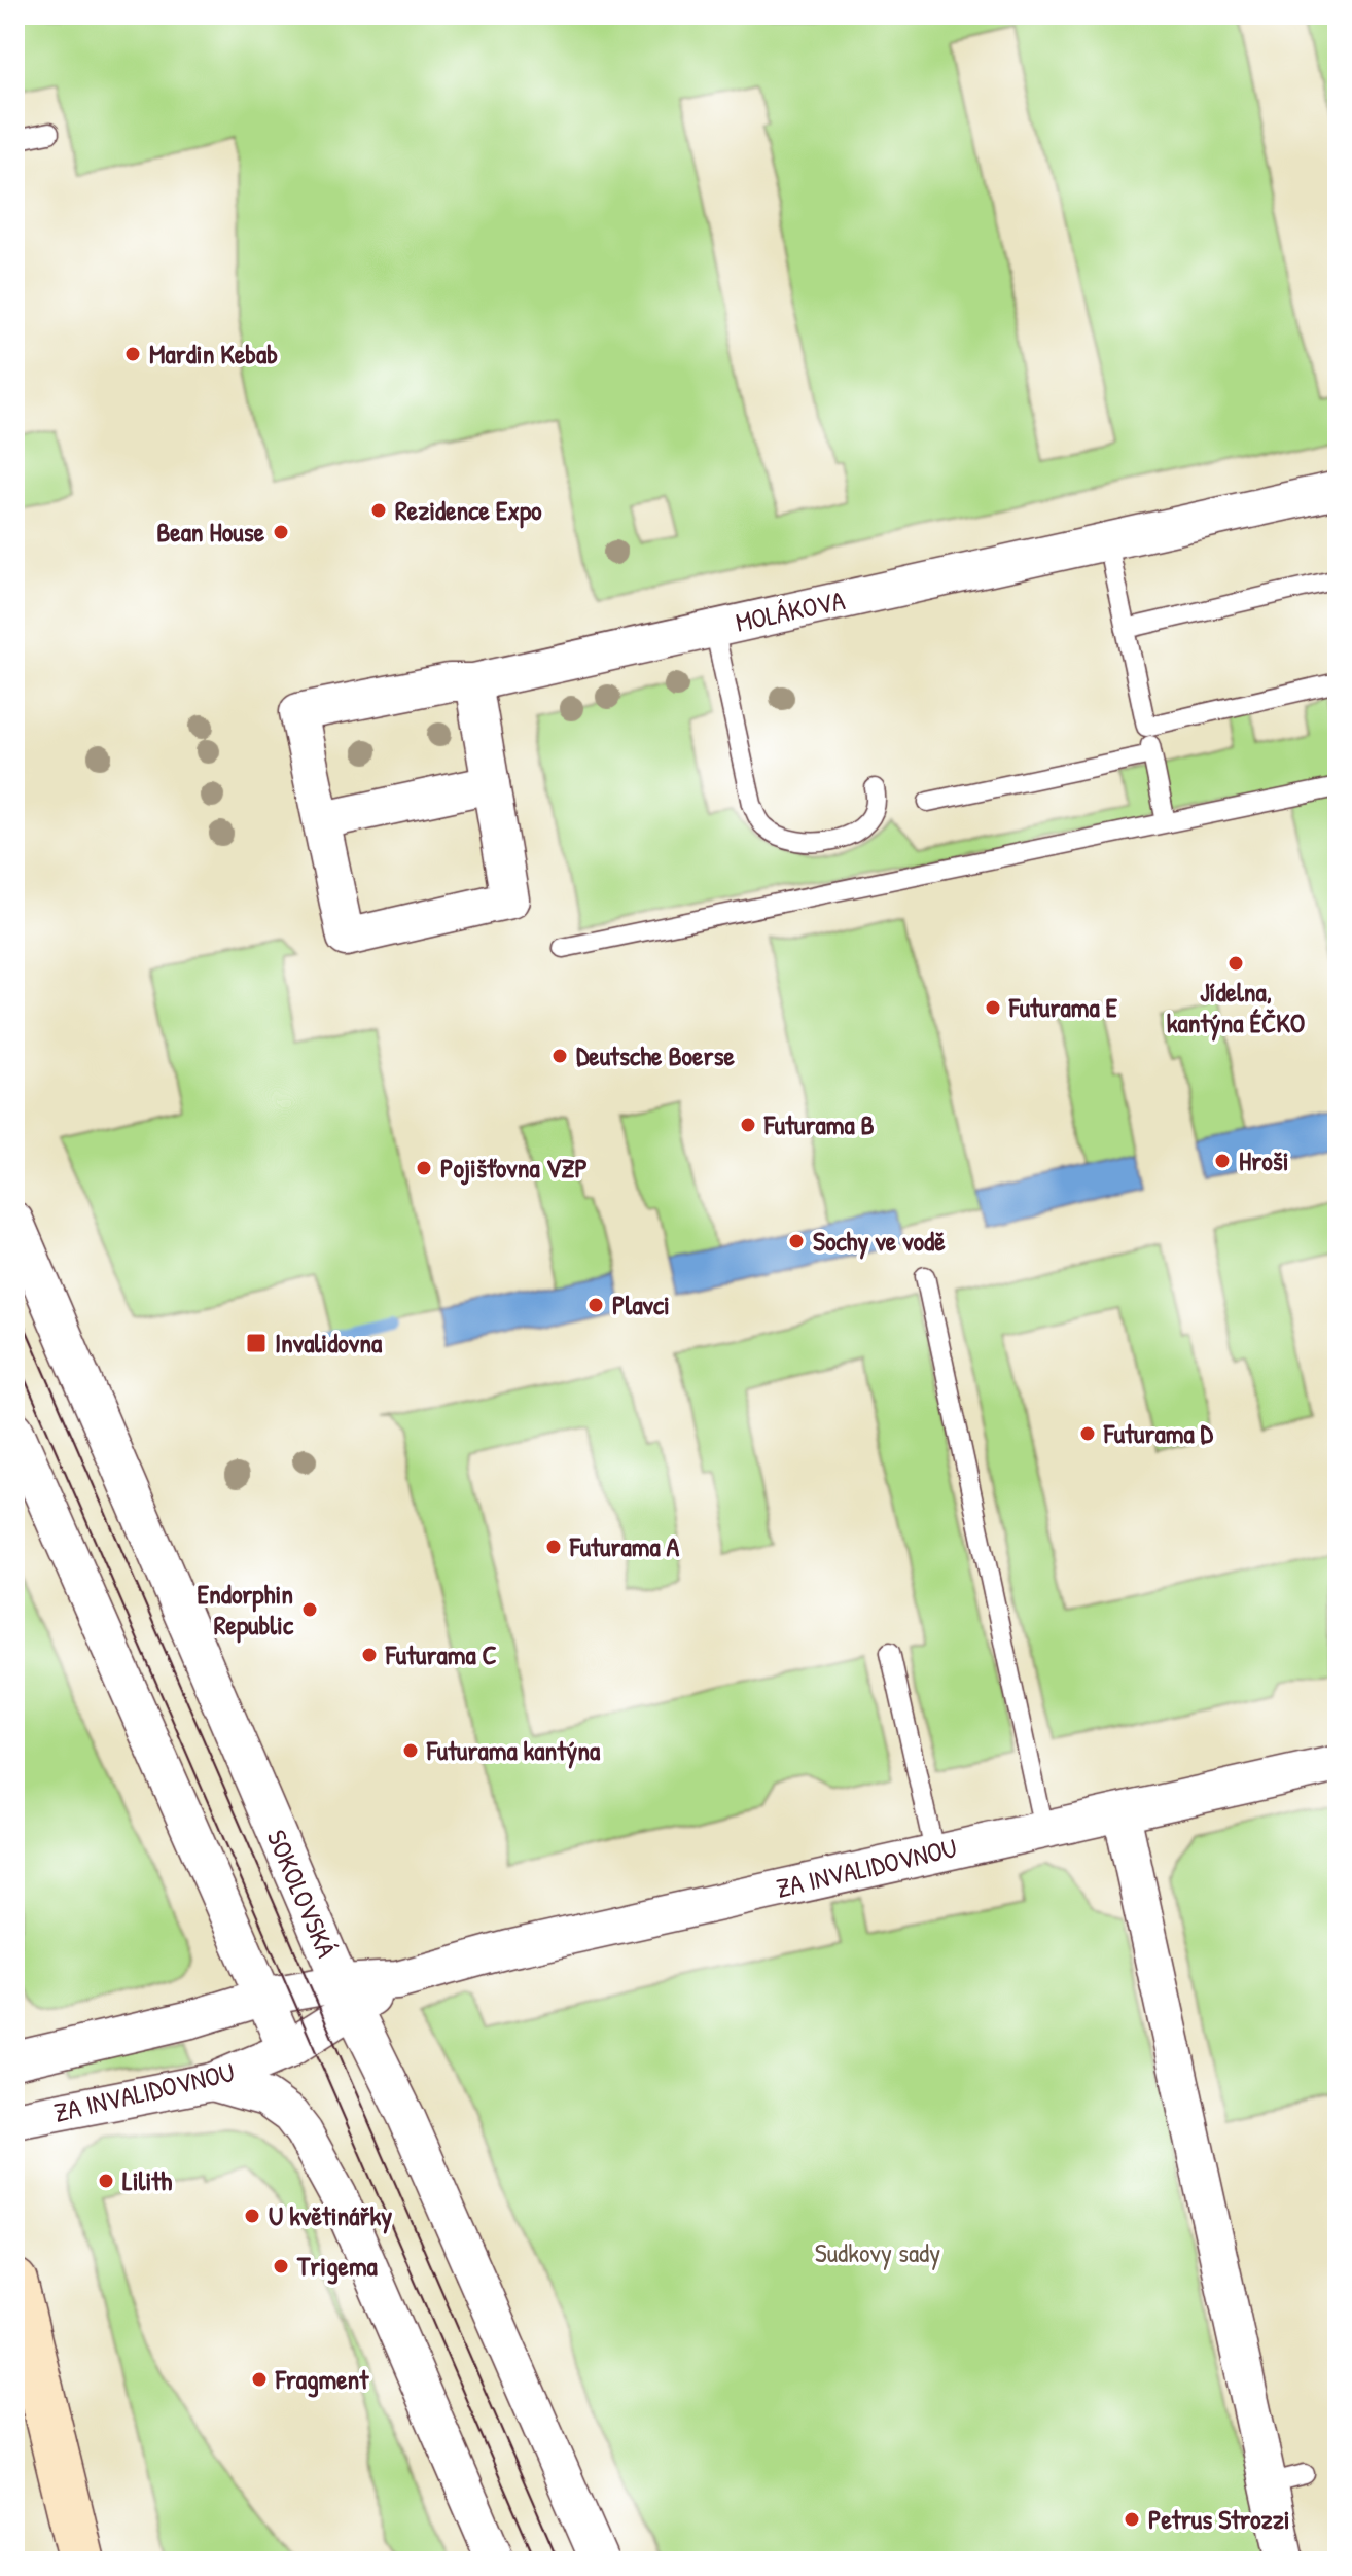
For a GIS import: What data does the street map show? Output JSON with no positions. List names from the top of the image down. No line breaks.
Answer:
{"streets":{"street":["MOLÁKOVA","ZA INVALIDOVNOU","SOKOLOVSKÁ"]},"crossings":[["ZA INVALIDOVNOU","SOKOLOVSKÁ"]],"parks":["Sudkovy sady"],"places":{"other":["Mardin Kebab","Rezidence Expo","Bean House","Jídelna, kantýna ÉČKO","Futurama E","Deutsche Boerse","Futurama B","Hroši","Pojišťovna VZP","Sochy ve vodě","Plavci","Futurama D","Futurama A","Endorphin Republic","Futurama C","Futurama kantýna","Lilith","U květinářky","Trigema","Fragment","Petrus Strozzi"],"transit":["Invalidovna"]}}
